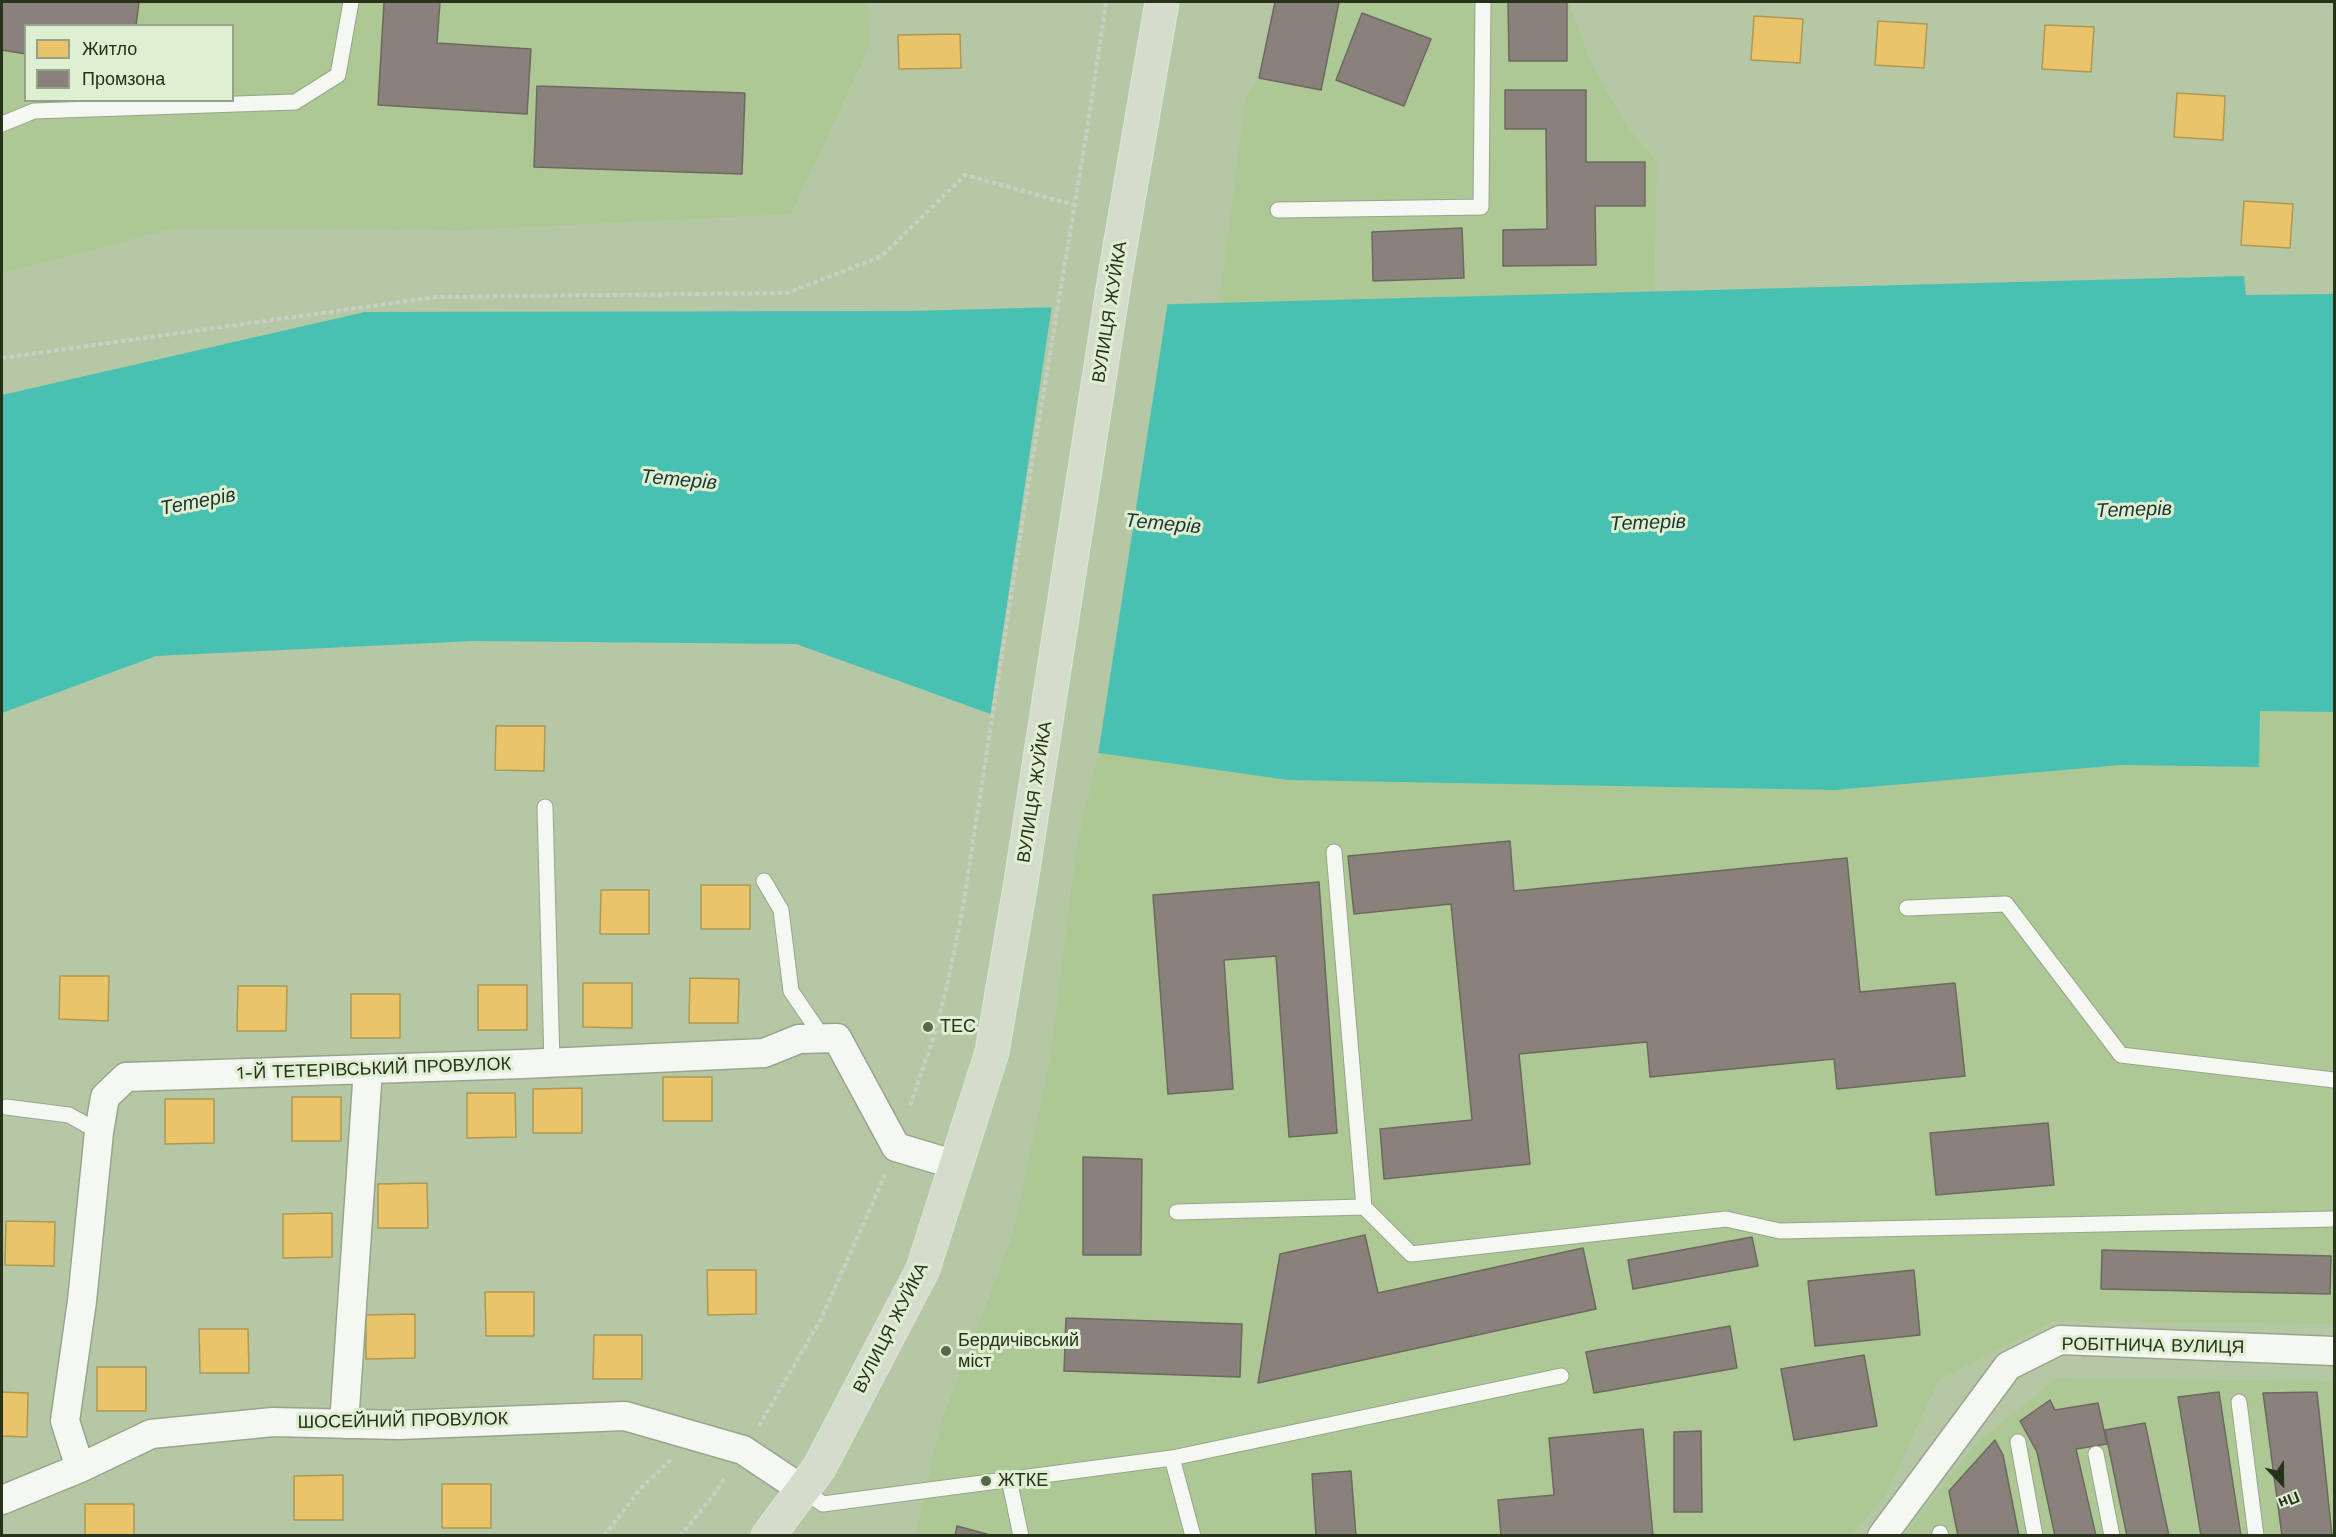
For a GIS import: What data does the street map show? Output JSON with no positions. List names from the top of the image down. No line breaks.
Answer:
{"streets":{"highway":["ВУЛИЦЯ ЖУЙКА"],"street":["1-Й ТЕТЕРІВСЬКИЙ ПРОВУЛОК","РОБІТНИЧА ВУЛИЦЯ","ШОСЕЙНИЙ ПРОВУЛОК"]},"crossings":[["ВУЛИЦЯ ЖУЙКА","ШОСЕЙНИЙ ПРОВУЛОК"],["1-Й ТЕТЕРІВСЬКИЙ ПРОВУЛОК","ШОСЕЙНИЙ ПРОВУЛОК"]],"water":["Тетерів"],"places":["ТЕС","Бердичівський міст","ЖТКЕ"],"legend":["Житло","Промзона"],"north":"bottom"}
